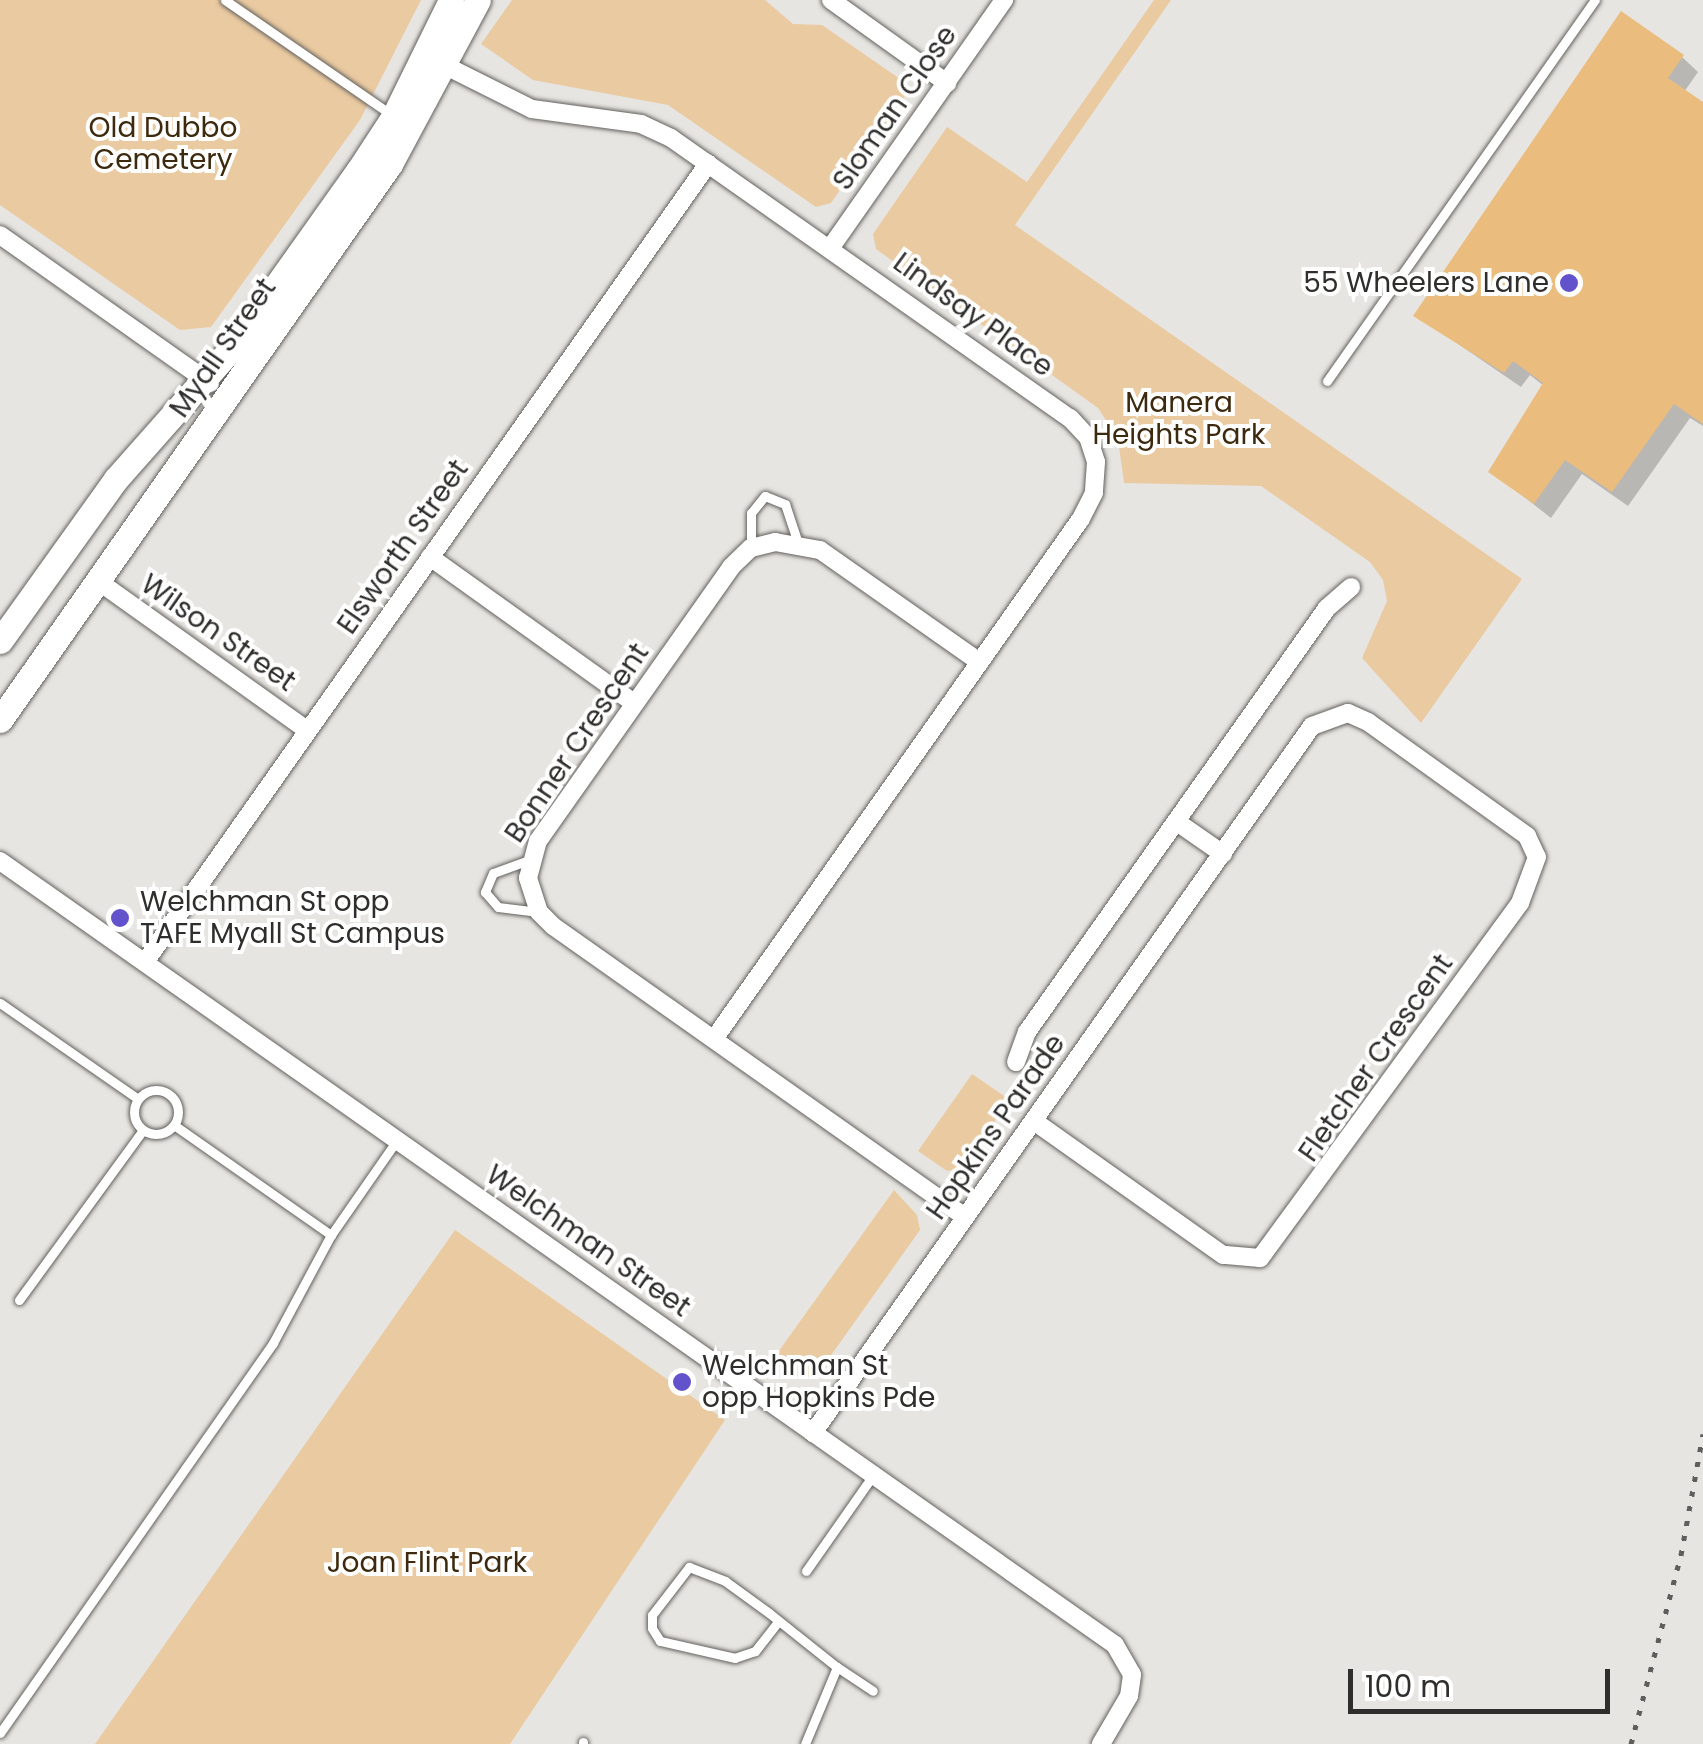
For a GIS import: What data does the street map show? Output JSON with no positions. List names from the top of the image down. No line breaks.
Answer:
{"streets":{"street":["Sloman Close","Lindsay Place","Myall Street","Elsworth Street","Wilson Street","Bonner Crescent","Fletcher Crescent","Hopkins Parade","Welchman Street"]},"crossings":[["Sloman Close","Lindsay Place"],["Lindsay Place","Myall Street"],["Lindsay Place","Elsworth Street"],["Myall Street","Wilson Street"],["Elsworth Street","Wilson Street"],["Elsworth Street","Welchman Street"],["Fletcher Crescent","Hopkins Parade"],["Hopkins Parade","Welchman Street"]],"parks":["Old Dubbo Cemetery","Manera Heights Park","Joan Flint Park"],"places":["55 Wheelers Lane","Welchman St opp TAFE Myall St Campus","Welchman St opp Hopkins Pde"],"scale_bar":"100 m"}
